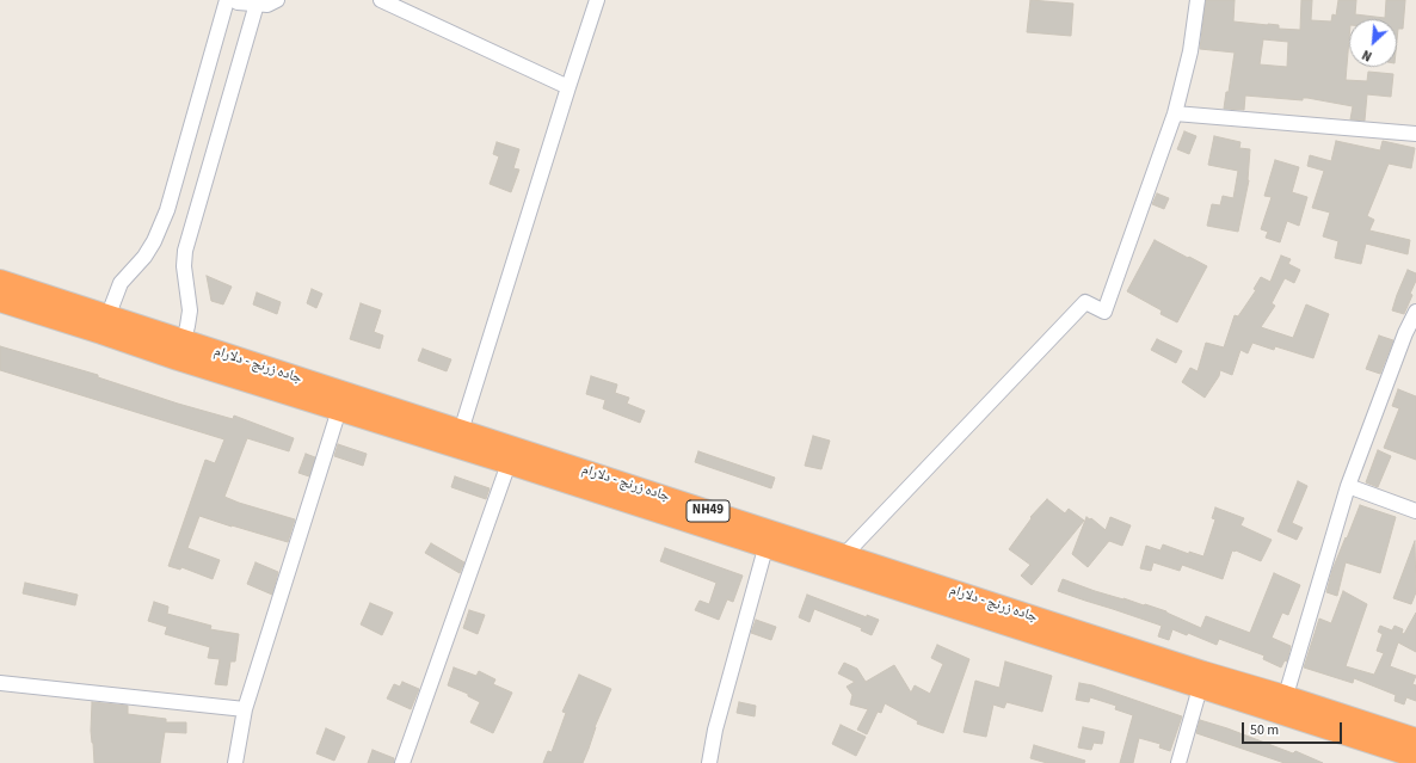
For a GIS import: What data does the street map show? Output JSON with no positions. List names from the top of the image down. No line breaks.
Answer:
{"streets":{"highway":["جاده زرنج - دلارام","NH49"]},"scale_bar":"50 m","north":"bottom left"}
